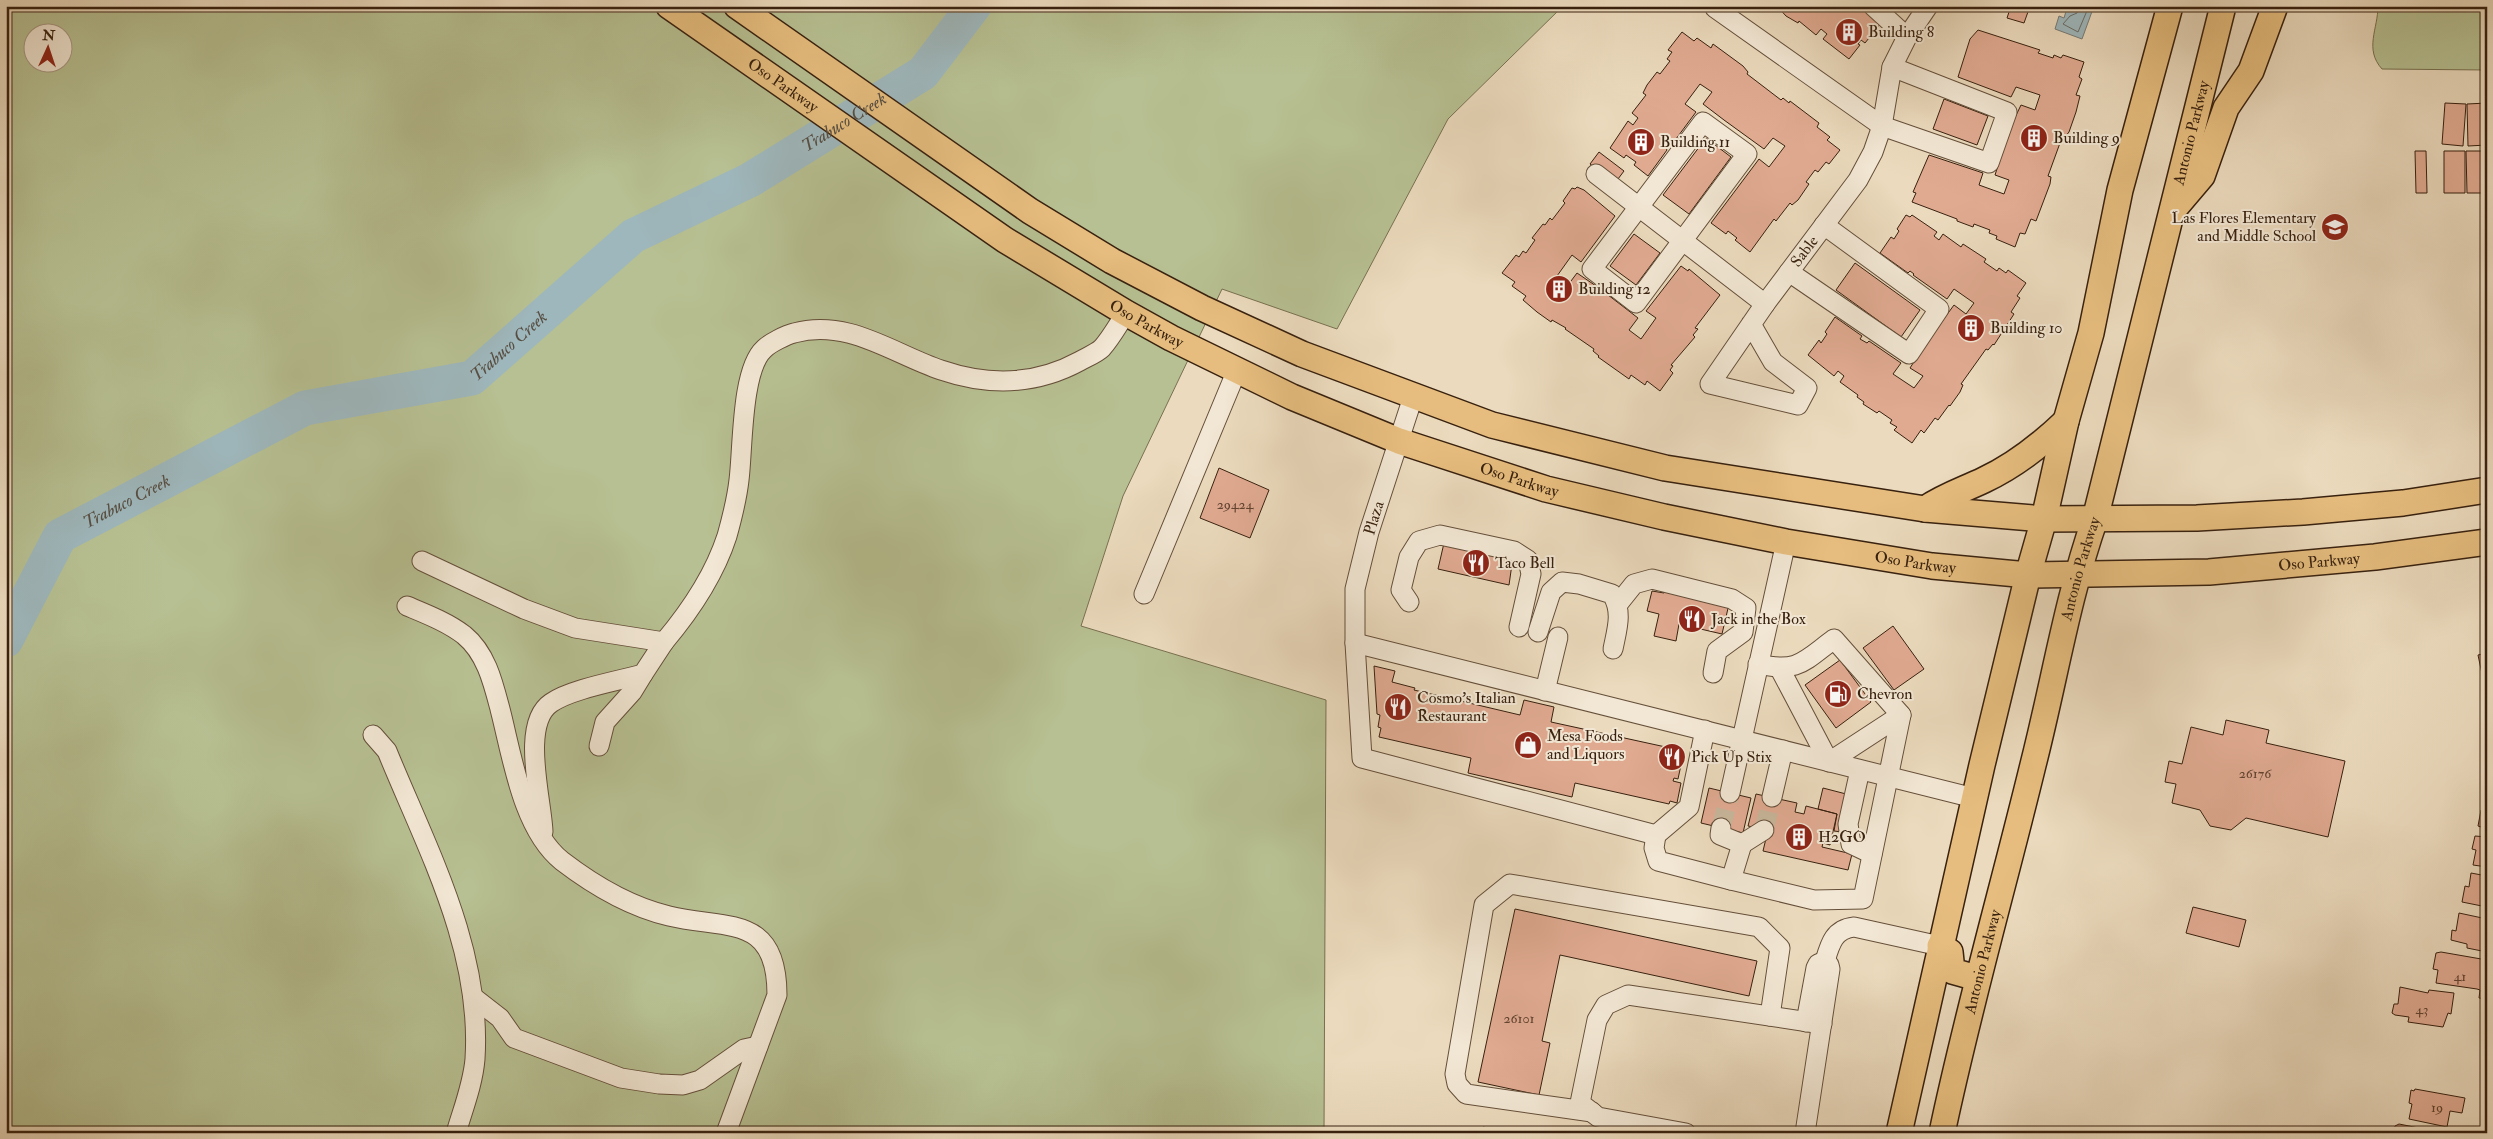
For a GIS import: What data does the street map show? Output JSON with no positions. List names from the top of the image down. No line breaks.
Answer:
{"streets":{"main road":["Oso Parkway","Antonio Parkway"],"street":["Sable","Plaza"]},"crossings":[["Oso Parkway","Antonio Parkway"],["Oso Parkway","Plaza"]],"water":["Trabuco Creek"],"places":{"building":["Building 8","Building 9","Building 11","Building 12","Building 10","H2GO"],"school or university":["Las Flores Elementary and Middle School"],"restaurant":["Taco Bell","Jack in the Box","Cosmo's Italian Restaurant","Pick Up Stix"],"fuel station":["Chevron"],"shop":["Mesa Foods and Liquors"]},"house_numbers":["29424","26176","41","43","26101","19"],"north":"top"}
